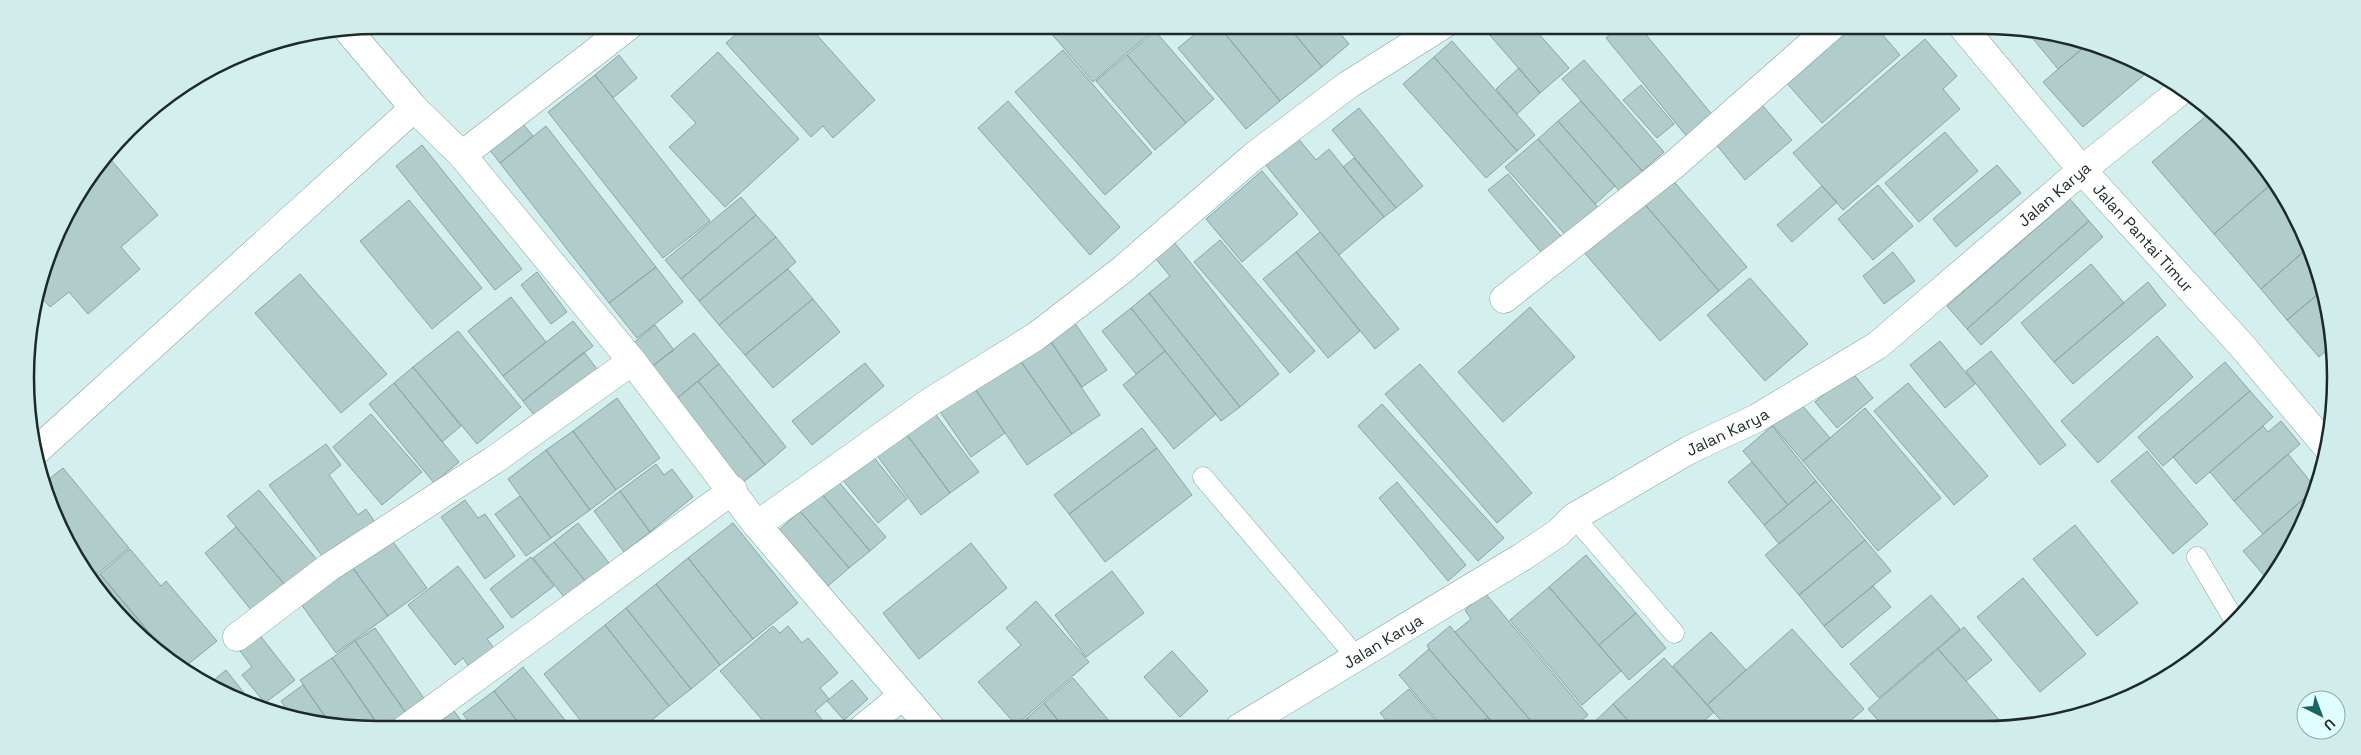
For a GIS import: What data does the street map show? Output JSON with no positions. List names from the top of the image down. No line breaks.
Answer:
{"streets":{"street":["Jalan Karya","Jalan Pantai Timur"]},"crossings":[["Jalan Karya","Jalan Pantai Timur"]],"north":"bottom right"}
